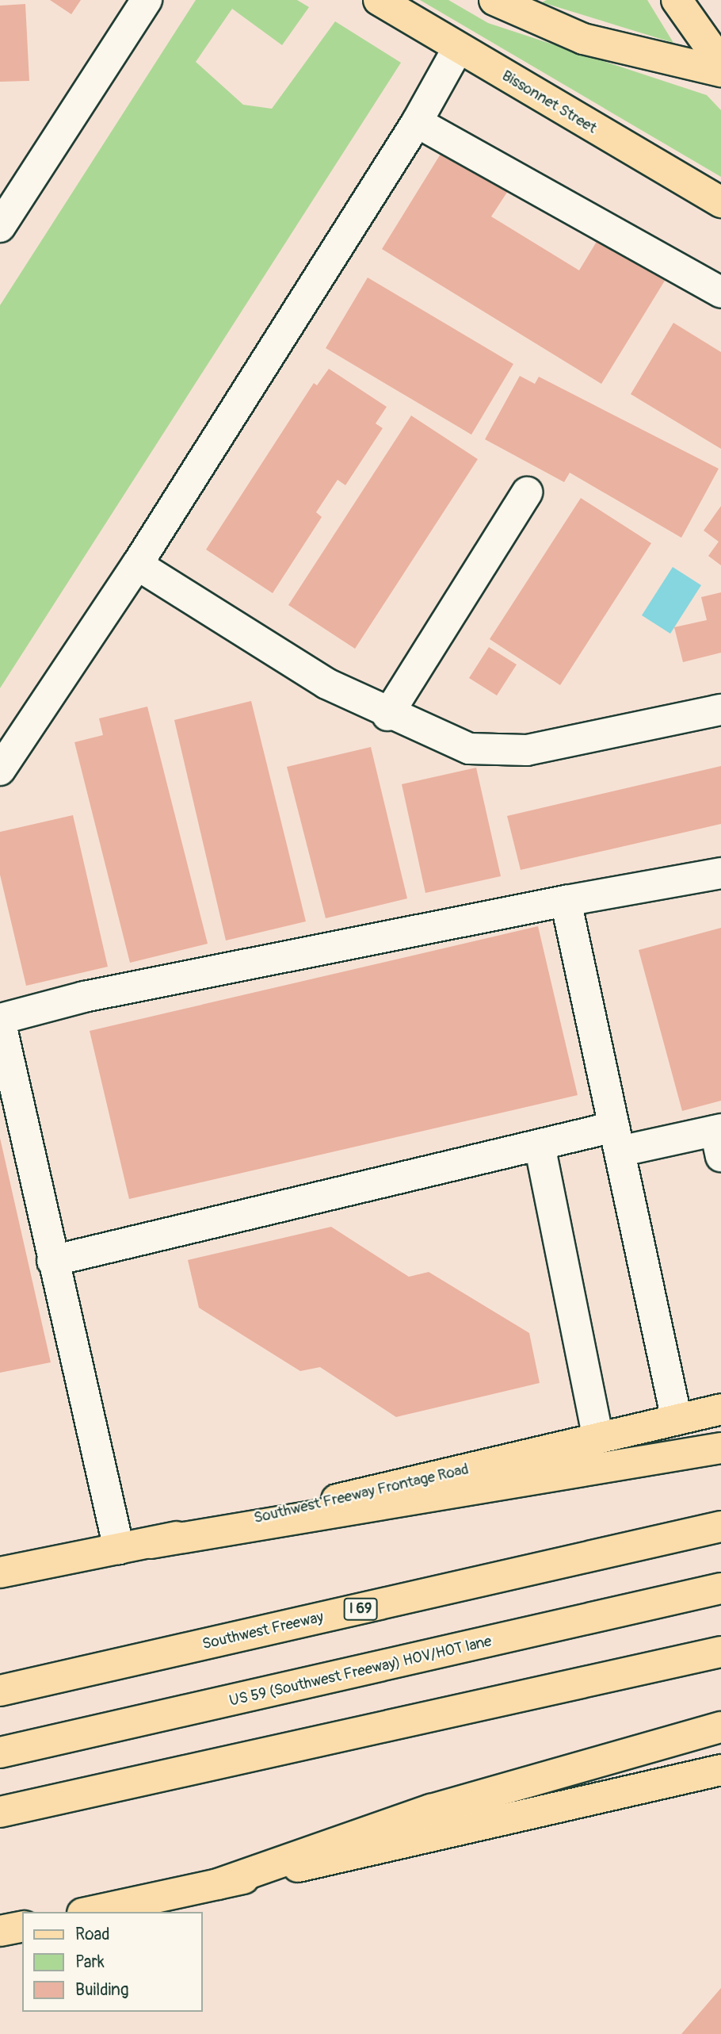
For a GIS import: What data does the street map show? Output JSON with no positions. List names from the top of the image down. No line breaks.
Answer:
{"streets":{"main road":["Bissonnet Street","Southwest Freeway Frontage Road","I 69","Southwest Freeway","US 59 (Southwest Freeway) HOV/HOT lane"]},"legend":["Road","Park","Building"]}
